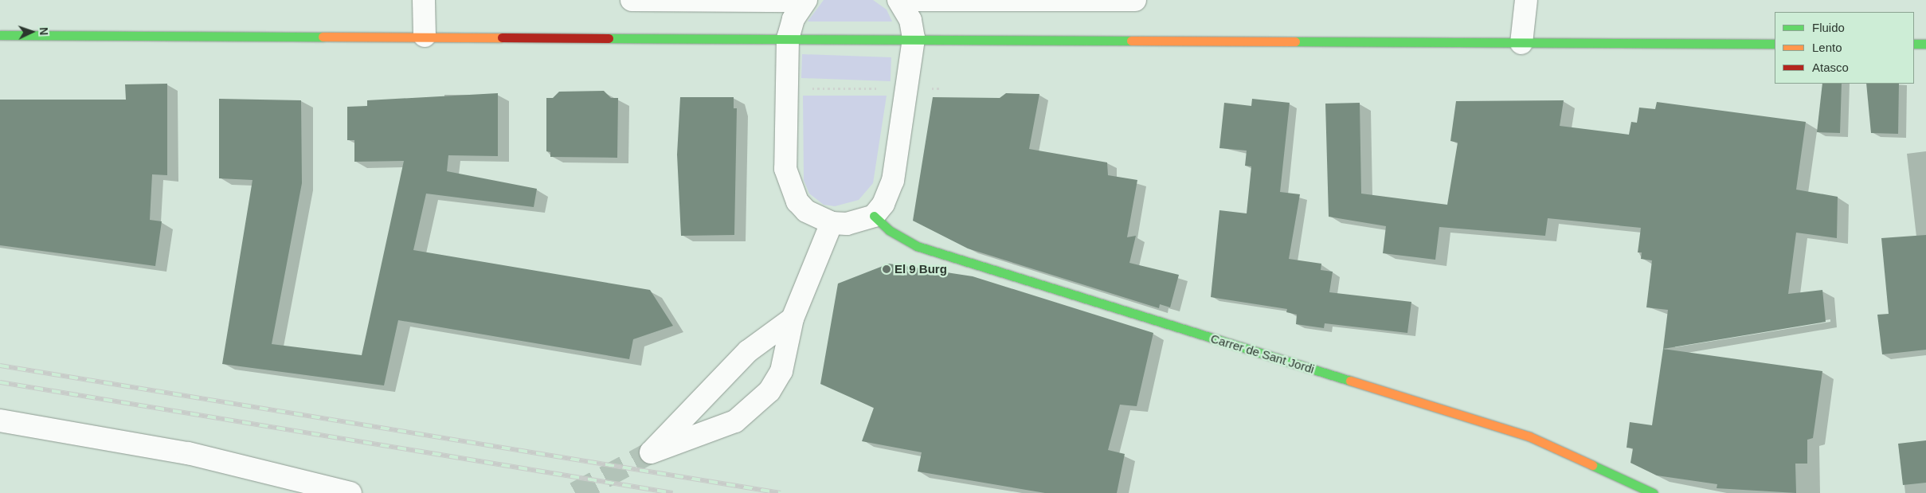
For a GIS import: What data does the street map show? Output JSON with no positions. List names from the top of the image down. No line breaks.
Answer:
{"streets":{"street":["Carrer de Sant Jordi"]},"places":["El 9 Burg"],"legend":["Fluido","Lento","Atasco"],"north":"right"}
